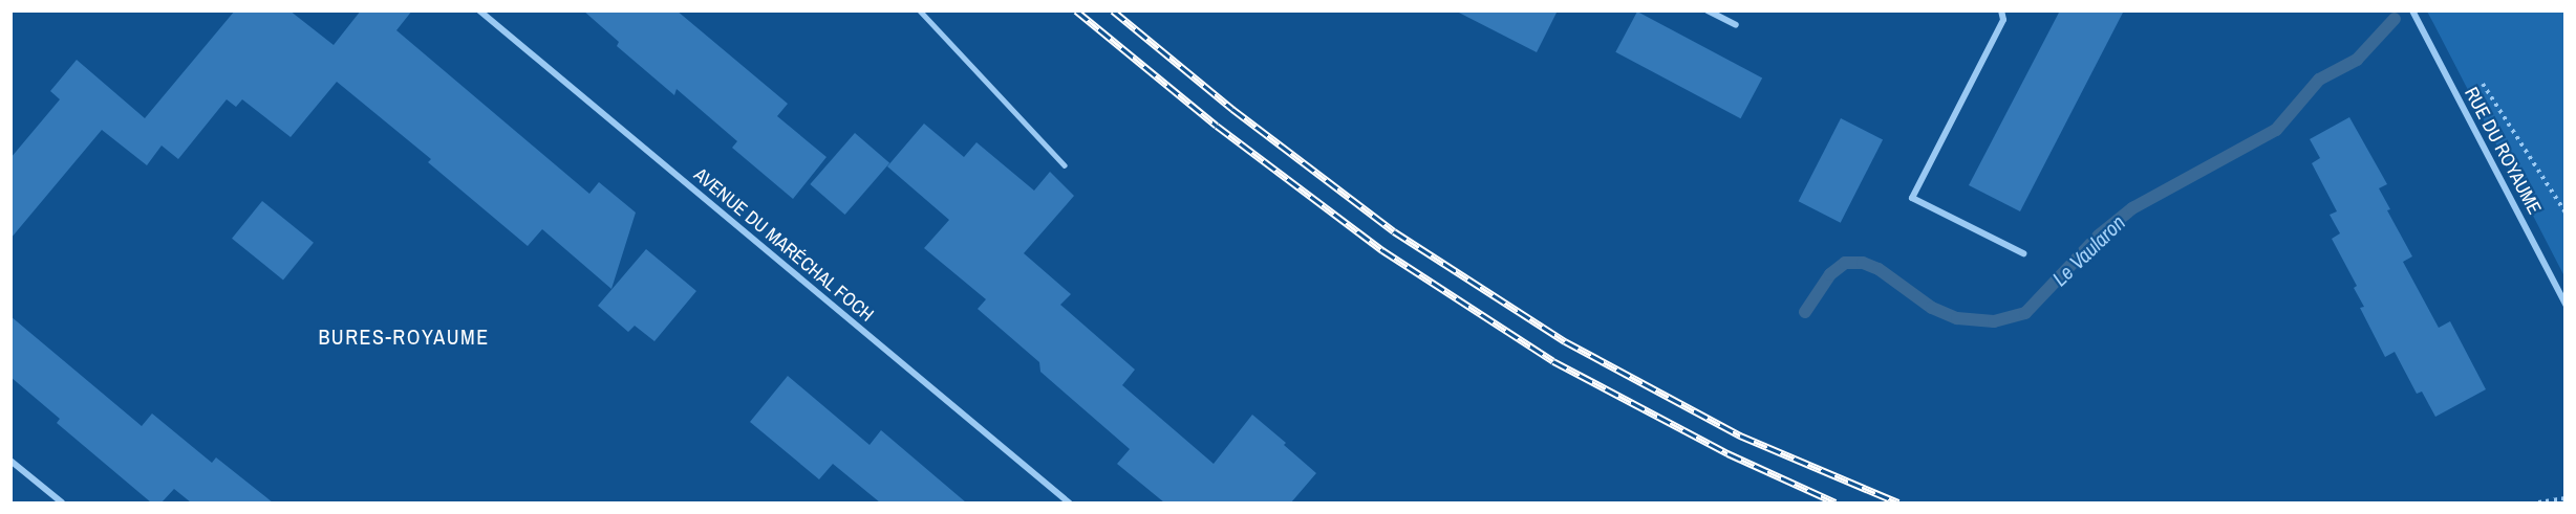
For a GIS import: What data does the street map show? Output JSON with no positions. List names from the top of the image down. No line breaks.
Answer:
{"streets":{"street":["RUE DU ROYAUME","AVENUE DU MARÉCHAL FOCH"]},"districts":["BURES-ROYAUME"],"water":["Le Vaularon"]}
